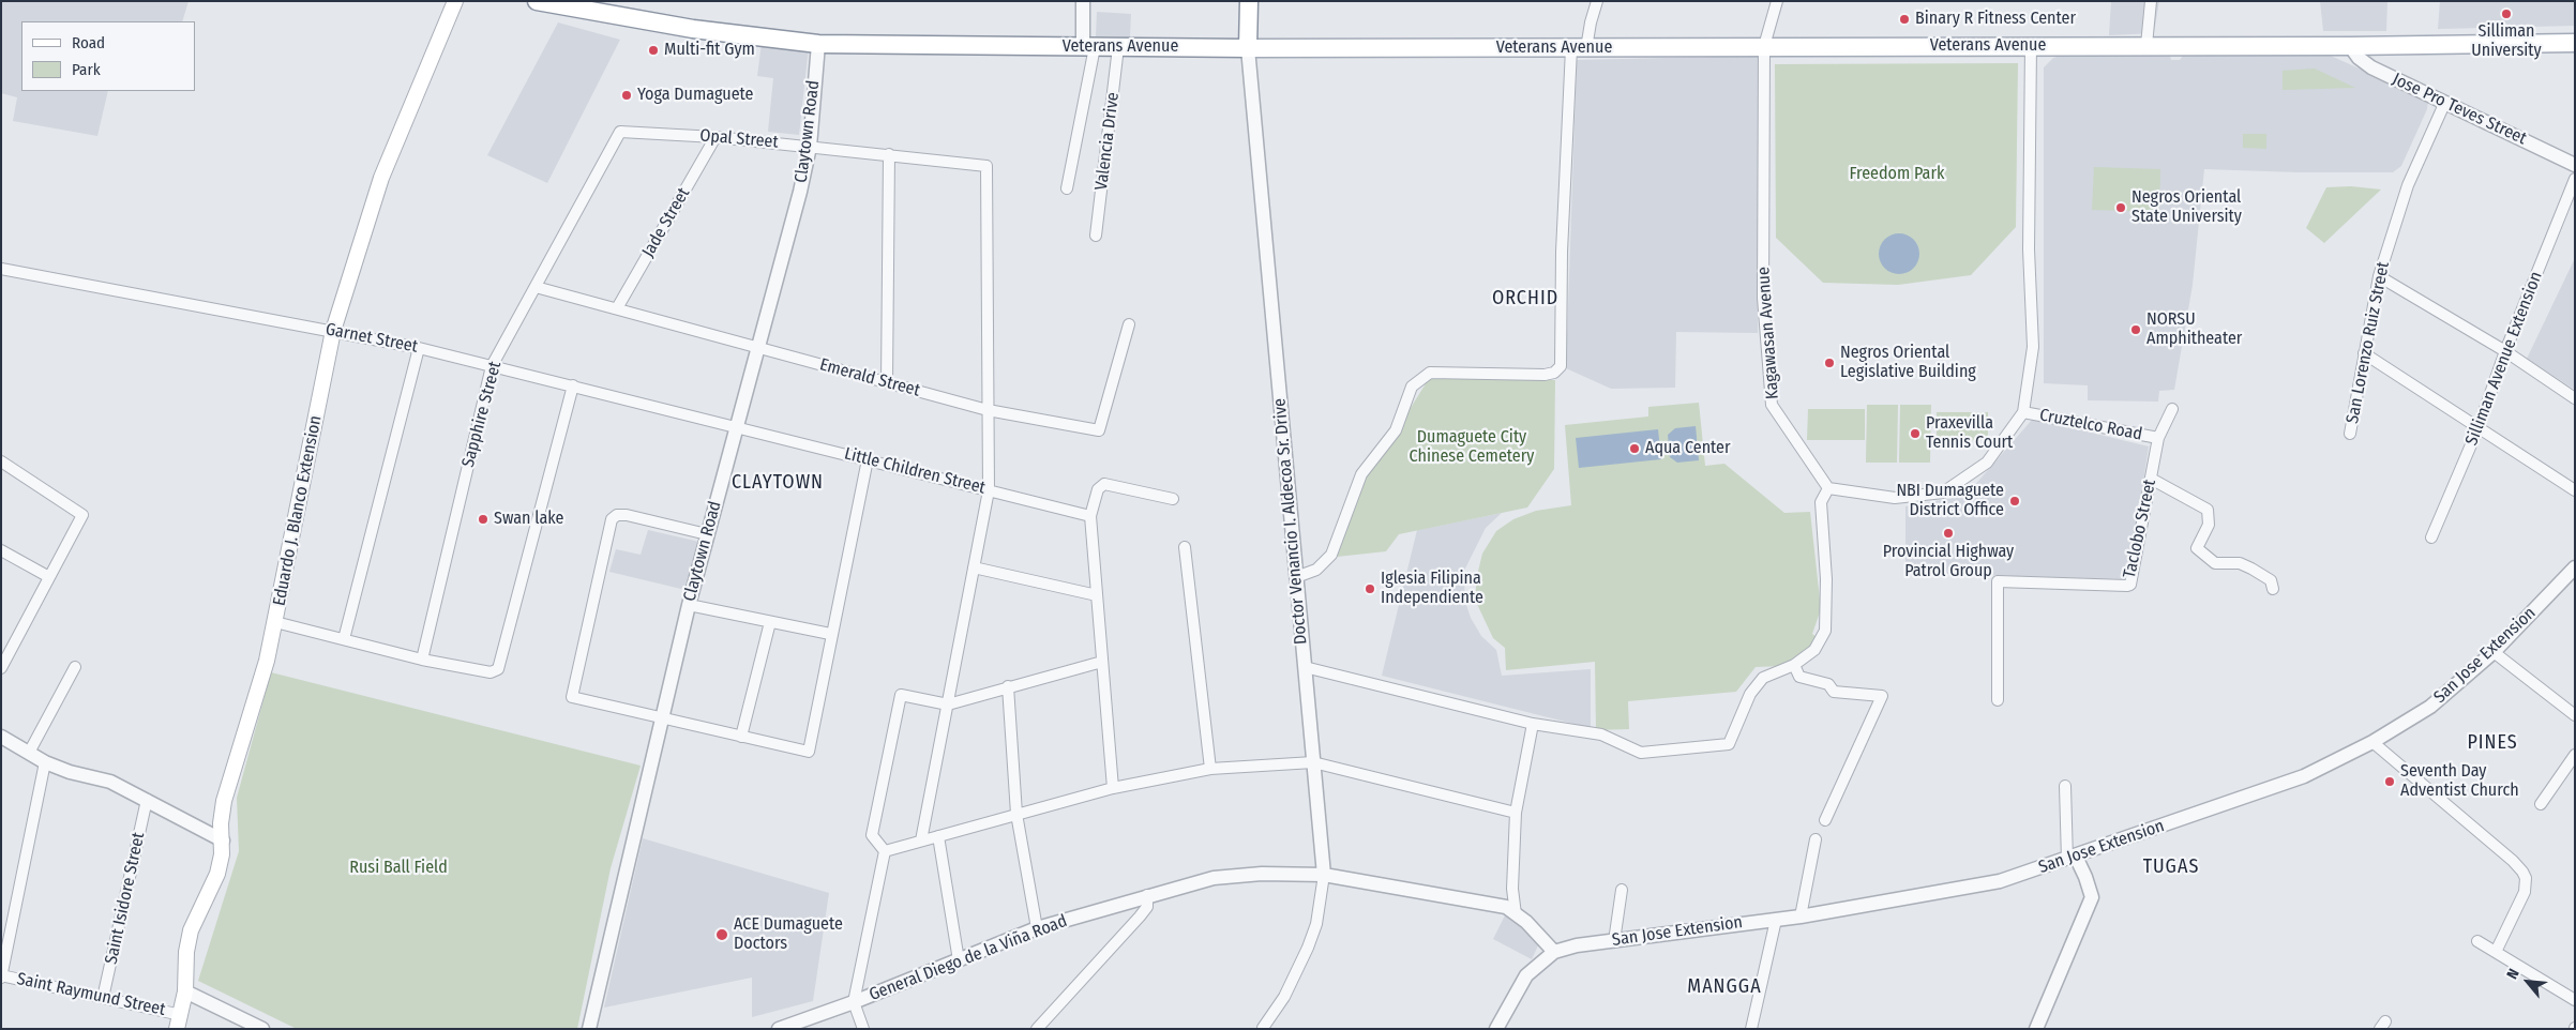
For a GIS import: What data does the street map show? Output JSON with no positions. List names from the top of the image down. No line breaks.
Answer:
{"streets":{"main road":["Veterans Avenue","Eduardo J. Blanco Extension","Doctor Venancio I. Aldecoa Sr. Drive"],"street":["Jose Pro Teves Street","Claytown Road","Opal Street","Valencia Drive","Jade Street","Kagawasan Avenue","Garnet Street","San Lorenzo Ruiz Street","Silliman Avenue Extension","Emerald Street","Sapphire Street","Cruztelco Road","Little Children Street","Taclobo Street","San Jose Extension","Saint Isidore Street","General Diego de la Viña Road","Saint Raymund Street"]},"crossings":[["Veterans Avenue","Jose Pro Teves Street"],["Veterans Avenue","Claytown Road"],["Veterans Avenue","Valencia Drive"],["Veterans Avenue","Kagawasan Avenue"],["Veterans Avenue","Doctor Venancio I. Aldecoa Sr. Drive"],["Jose Pro Teves Street","San Lorenzo Ruiz Street"],["Claytown Road","Opal Street"],["Claytown Road","Garnet Street"],["Claytown Road","Emerald Street"],["Claytown Road","Little Children Street"],["Opal Street","Jade Street"],["Opal Street","Emerald Street"],["Opal Street","Sapphire Street"],["Jade Street","Emerald Street"],["Garnet Street","Sapphire Street"],["Garnet Street","Little Children Street"],["Garnet Street","Eduardo J. Blanco Extension"],["Emerald Street","Sapphire Street"],["Cruztelco Road","Taclobo Street"],["Eduardo J. Blanco Extension","Saint Raymund Street"],["Doctor Venancio I. Aldecoa Sr. Drive","General Diego de la Viña Road"],["San Jose Extension","General Diego de la Viña Road"],["Saint Isidore Street","Saint Raymund Street"]],"districts":["ORCHID","CLAYTOWN","PINES","TUGAS","MANGGA"],"parks":["Freedom Park","Dumaguete City Chinese Cemetery","Rusi Ball Field"],"places":["Silliman University","Binary R Fitness Center","Multi-fit Gym","Yoga Dumaguete","Negros Oriental State University","NORSU Amphitheater","Negros Oriental Legislative Building","Praxevilla Tennis Court","Aqua Center","NBI Dumaguete District Office","Swan lake","Provincial Highway Patrol Group","Iglesia Filipina Independiente","Seventh Day Adventist Church","ACE Dumaguete Doctors"],"legend":["Road","Park"],"north":"top left"}
